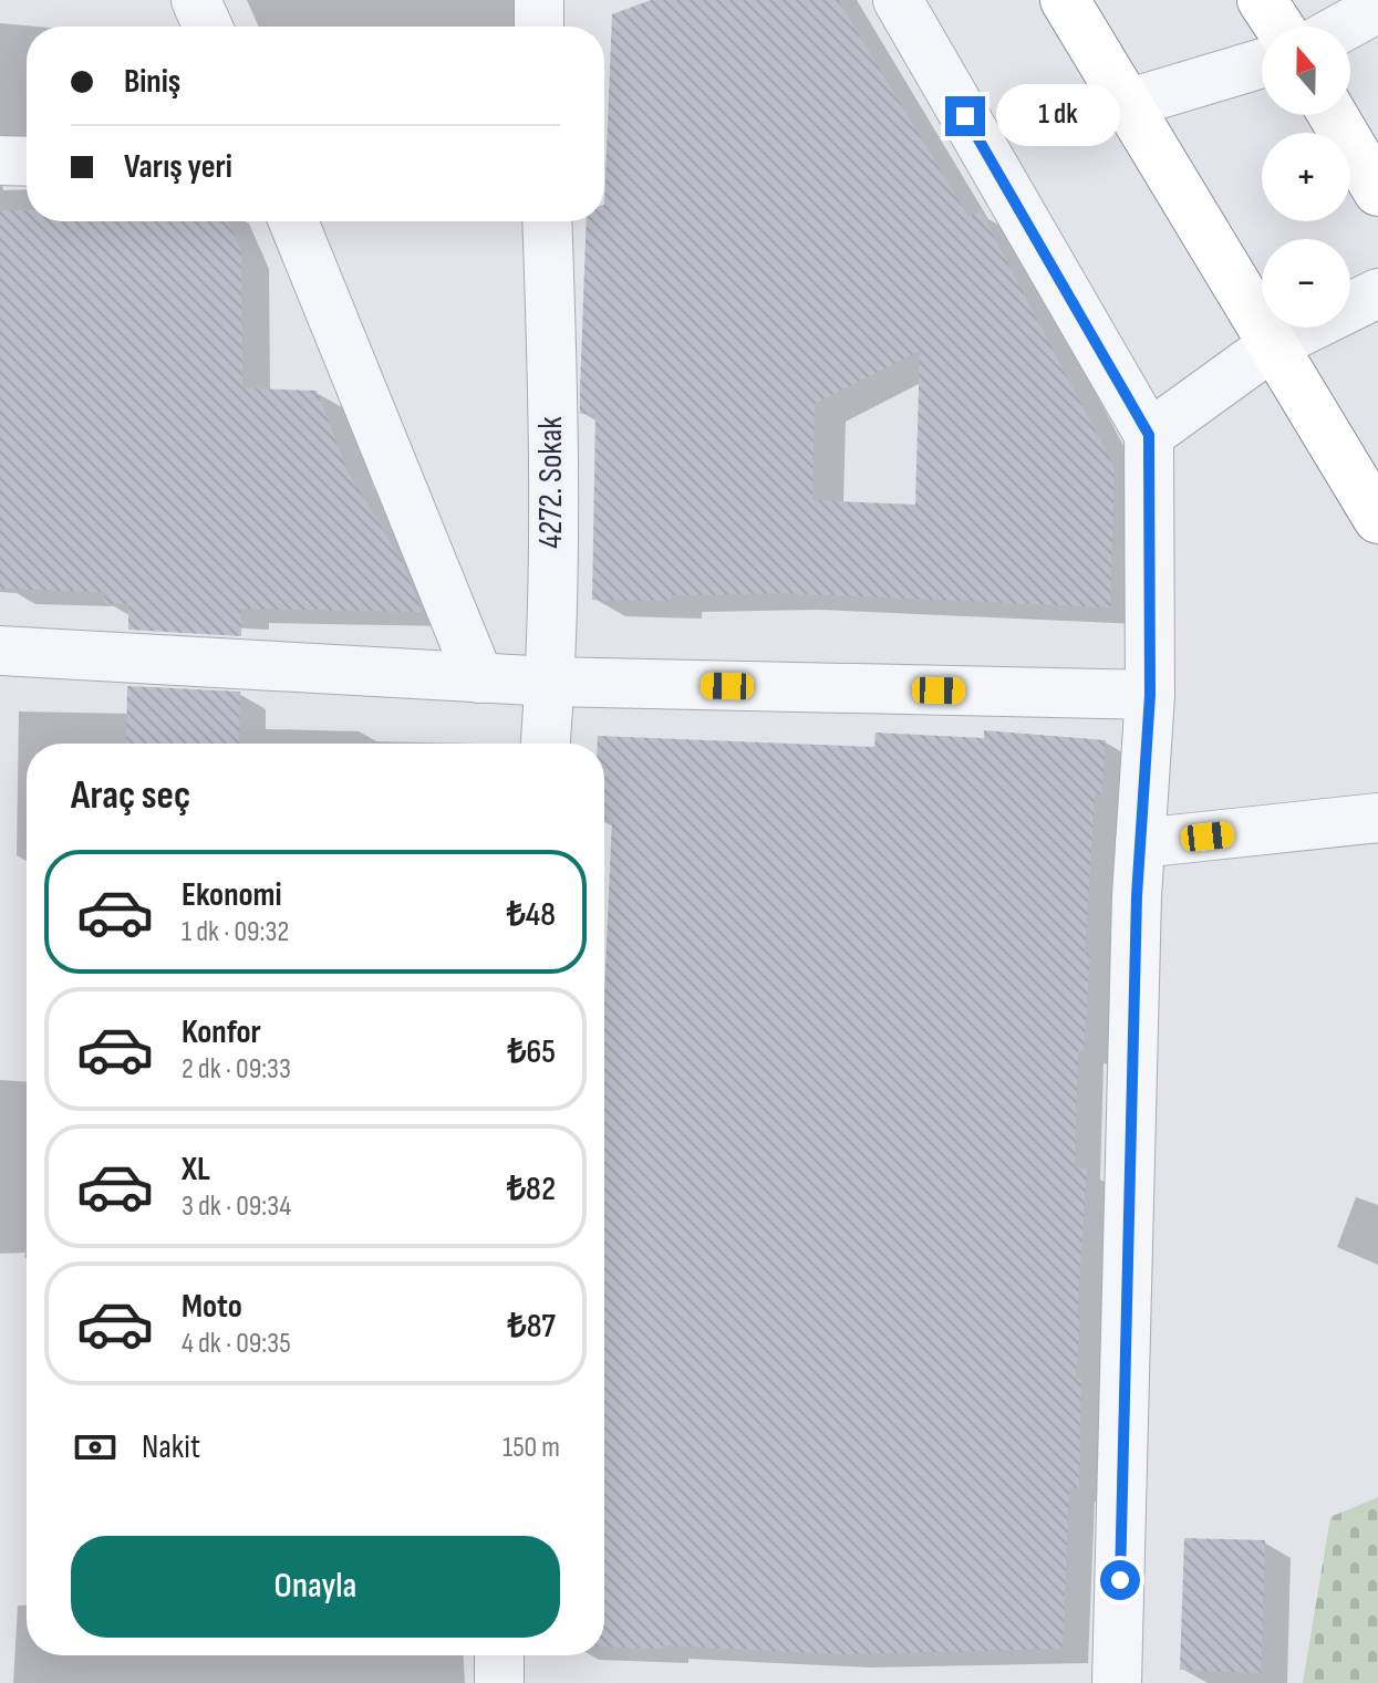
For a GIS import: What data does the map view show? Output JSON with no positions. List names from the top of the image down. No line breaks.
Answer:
{"streets":{"street":["4272. Sokak"]},"north":"top","page":{"map_buttons":["+","−"],"banner":["Biniş","Varış yeri"],"bubble":"1 dk","heading":"Araç seç","list":[{"name":"Ekonomi","note":"1 dk · 09:32","value":"₺48"},{"name":"Konfor","note":"2 dk · 09:33","value":"₺65"},{"name":"XL","note":"3 dk · 09:34","value":"₺82"},{"name":"Moto","note":"4 dk · 09:35","value":"₺87"}],"pay":["Nakit","150 m"],"buttons":"Onayla"}}
